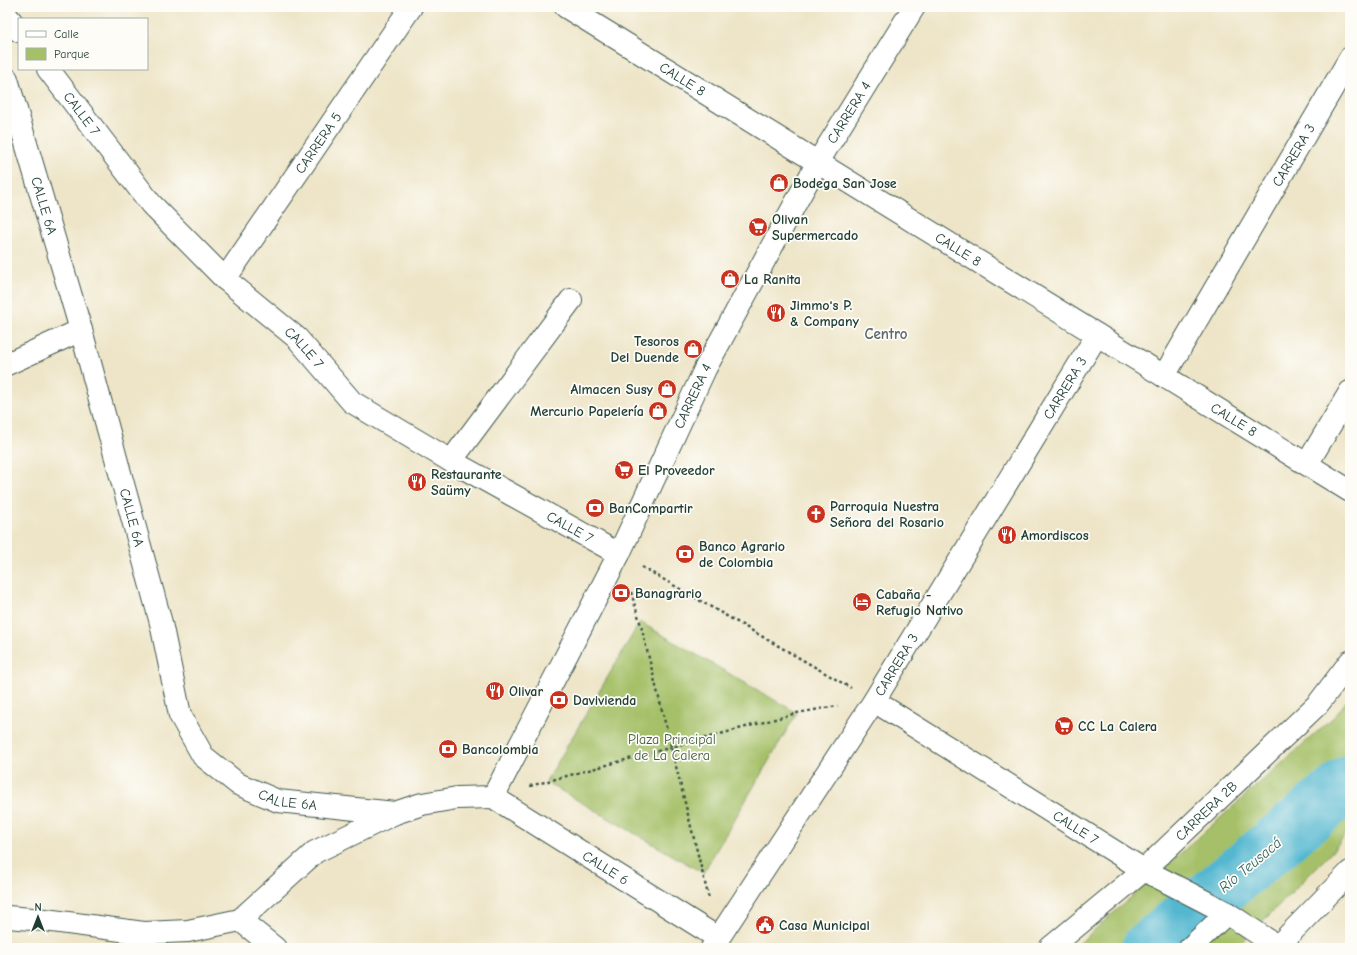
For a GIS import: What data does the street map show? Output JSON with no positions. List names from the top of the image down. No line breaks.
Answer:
{"streets":{"street":["CALLE 8","CARRERA 4","CALLE 7","CARRERA 5","CARRERA 3","CALLE 6A","CARRERA 2B","CALLE 6"]},"crossings":[["CALLE 8","CARRERA 4"],["CALLE 8","CARRERA 3"],["CARRERA 4","CALLE 7"],["CARRERA 4","CALLE 6"],["CALLE 7","CARRERA 5"],["CALLE 7","CARRERA 3"],["CALLE 7","CARRERA 2B"],["CARRERA 3","CALLE 6"]],"districts":["Centro"],"water":["Río Teusacá"],"parks":["Plaza Principal de La Calera"],"places":{"shop":["Bodega San Jose","La Ranita","Tesoros Del Duende","Almacen Susy","Mercurio Papelería"],"supermarket":["Olivan Supermercado","El Proveedor","CC La Calera"],"restaurant":["Jimmo's P. & Company","Restaurante Saümy","Amordiscos","Olivar"],"bank":["BanCompartir","Banco Agrario de Colombia","Banagrario","Davivienda","Bancolombia"],"church":["Parroquia Nuestra Señora del Rosario"],"hotel":["Cabaña - Refugio Nativo"],"public building":["Casa Municipal"]},"legend":["Calle","Parque"],"north":"top"}
